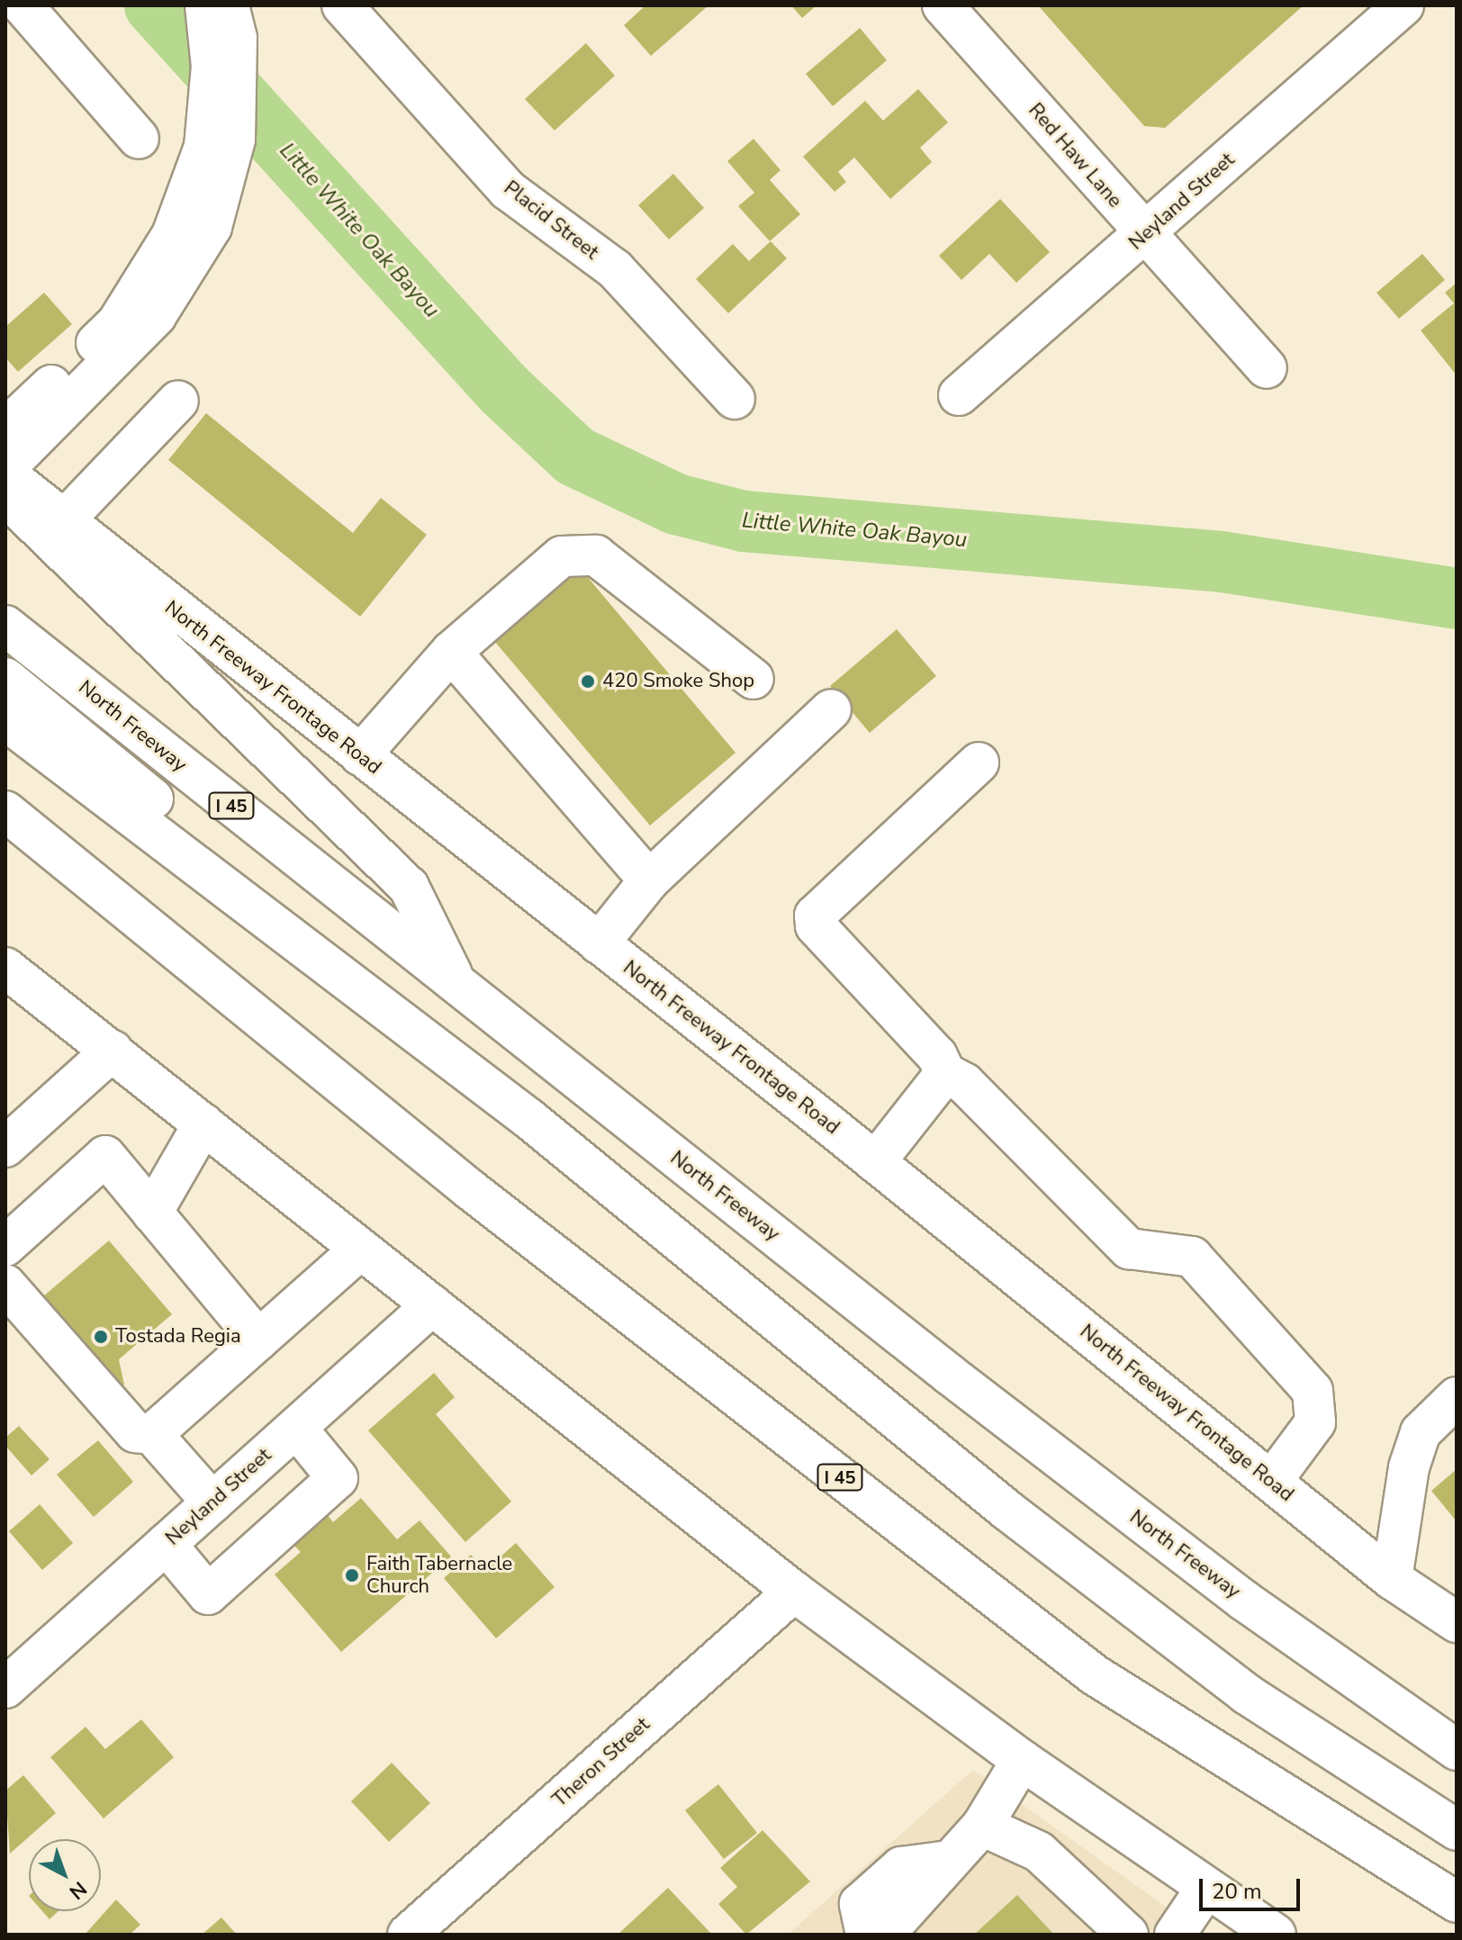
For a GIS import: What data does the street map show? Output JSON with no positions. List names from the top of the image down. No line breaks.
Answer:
{"streets":{"main road":["Red Haw Lane","Neyland Street","Placid Street","North Freeway Frontage Road","North Freeway","I 45","Theron Street"]},"crossings":[["Red Haw Lane","Neyland Street"]],"water":["Little White Oak Bayou"],"places":["420 Smoke Shop","Tostada Regia","Faith Tabernacle Church"],"scale_bar":"20 m","north":"bottom right"}
